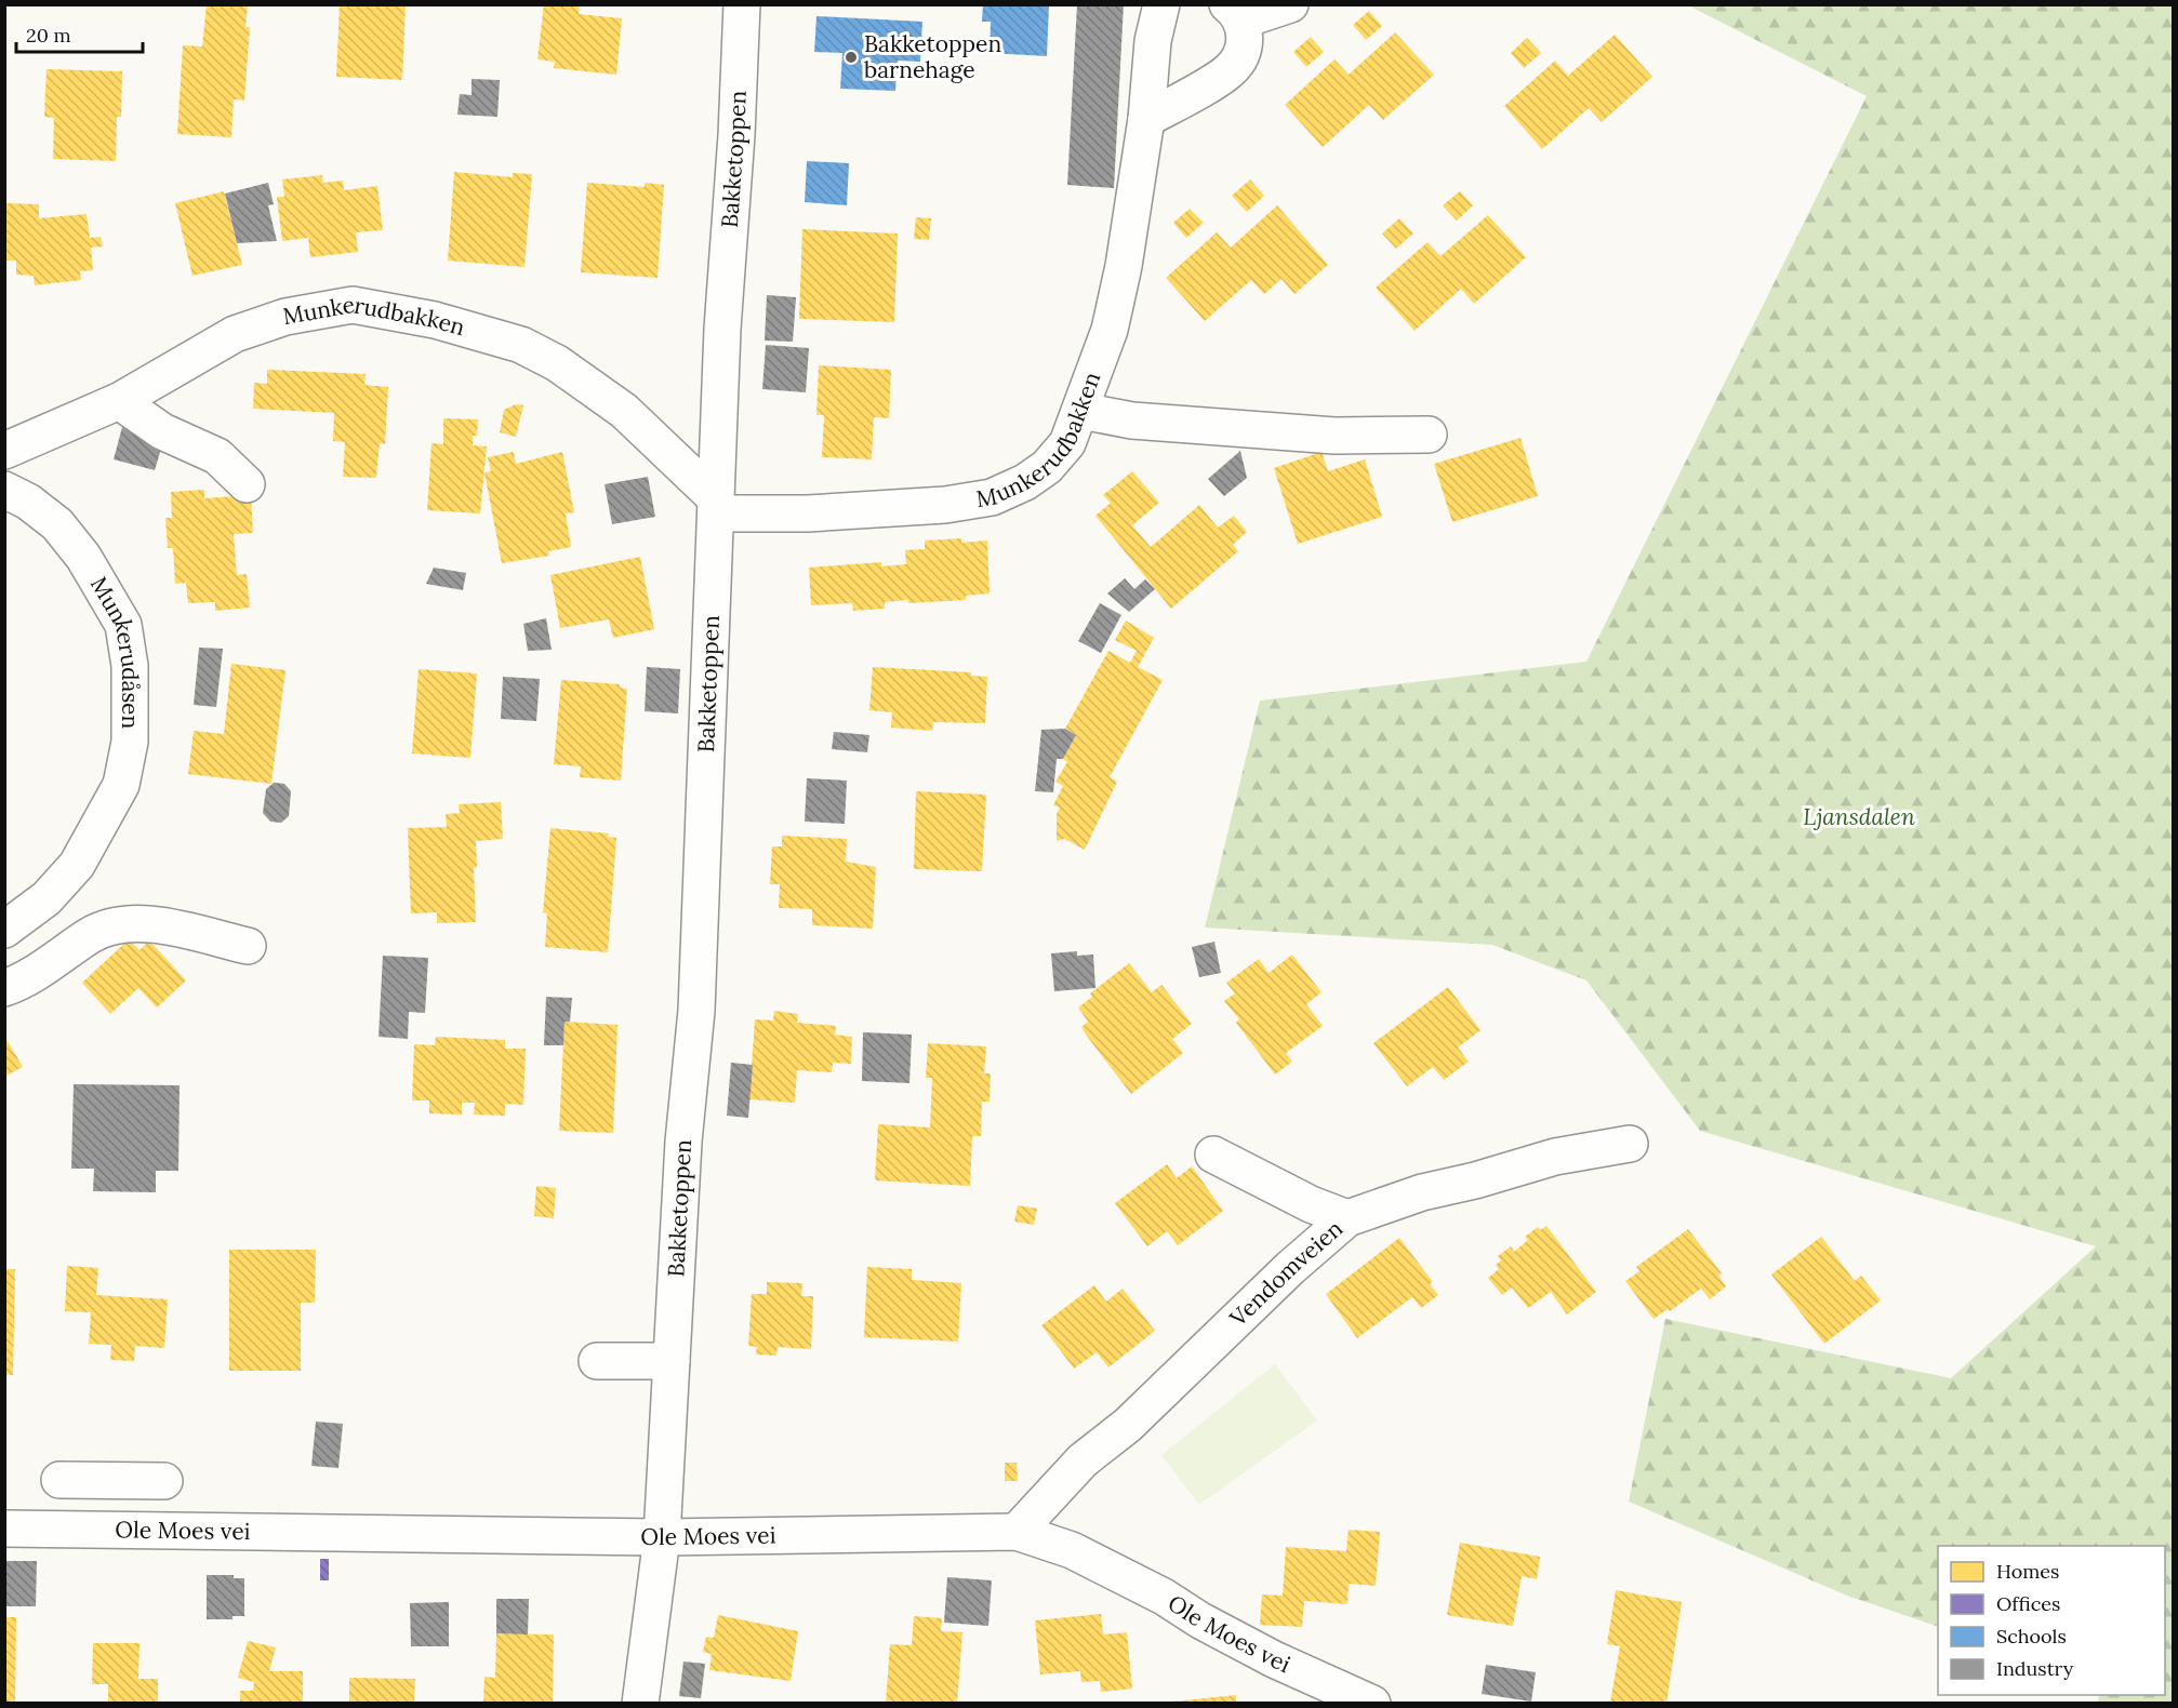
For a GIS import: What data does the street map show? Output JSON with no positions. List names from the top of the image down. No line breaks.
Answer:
{"streets":{"street":["Bakketoppen","Munkerudbakken","Munkerudåsen","Vendomveien","Ole Moes vei"]},"crossings":[["Bakketoppen","Munkerudbakken"],["Bakketoppen","Ole Moes vei"],["Vendomveien","Ole Moes vei"]],"parks":["Ljansdalen"],"places":["Bakketoppen barnehage"],"legend":["Homes","Offices","Schools","Industry"],"scale_bar":"20 m"}
